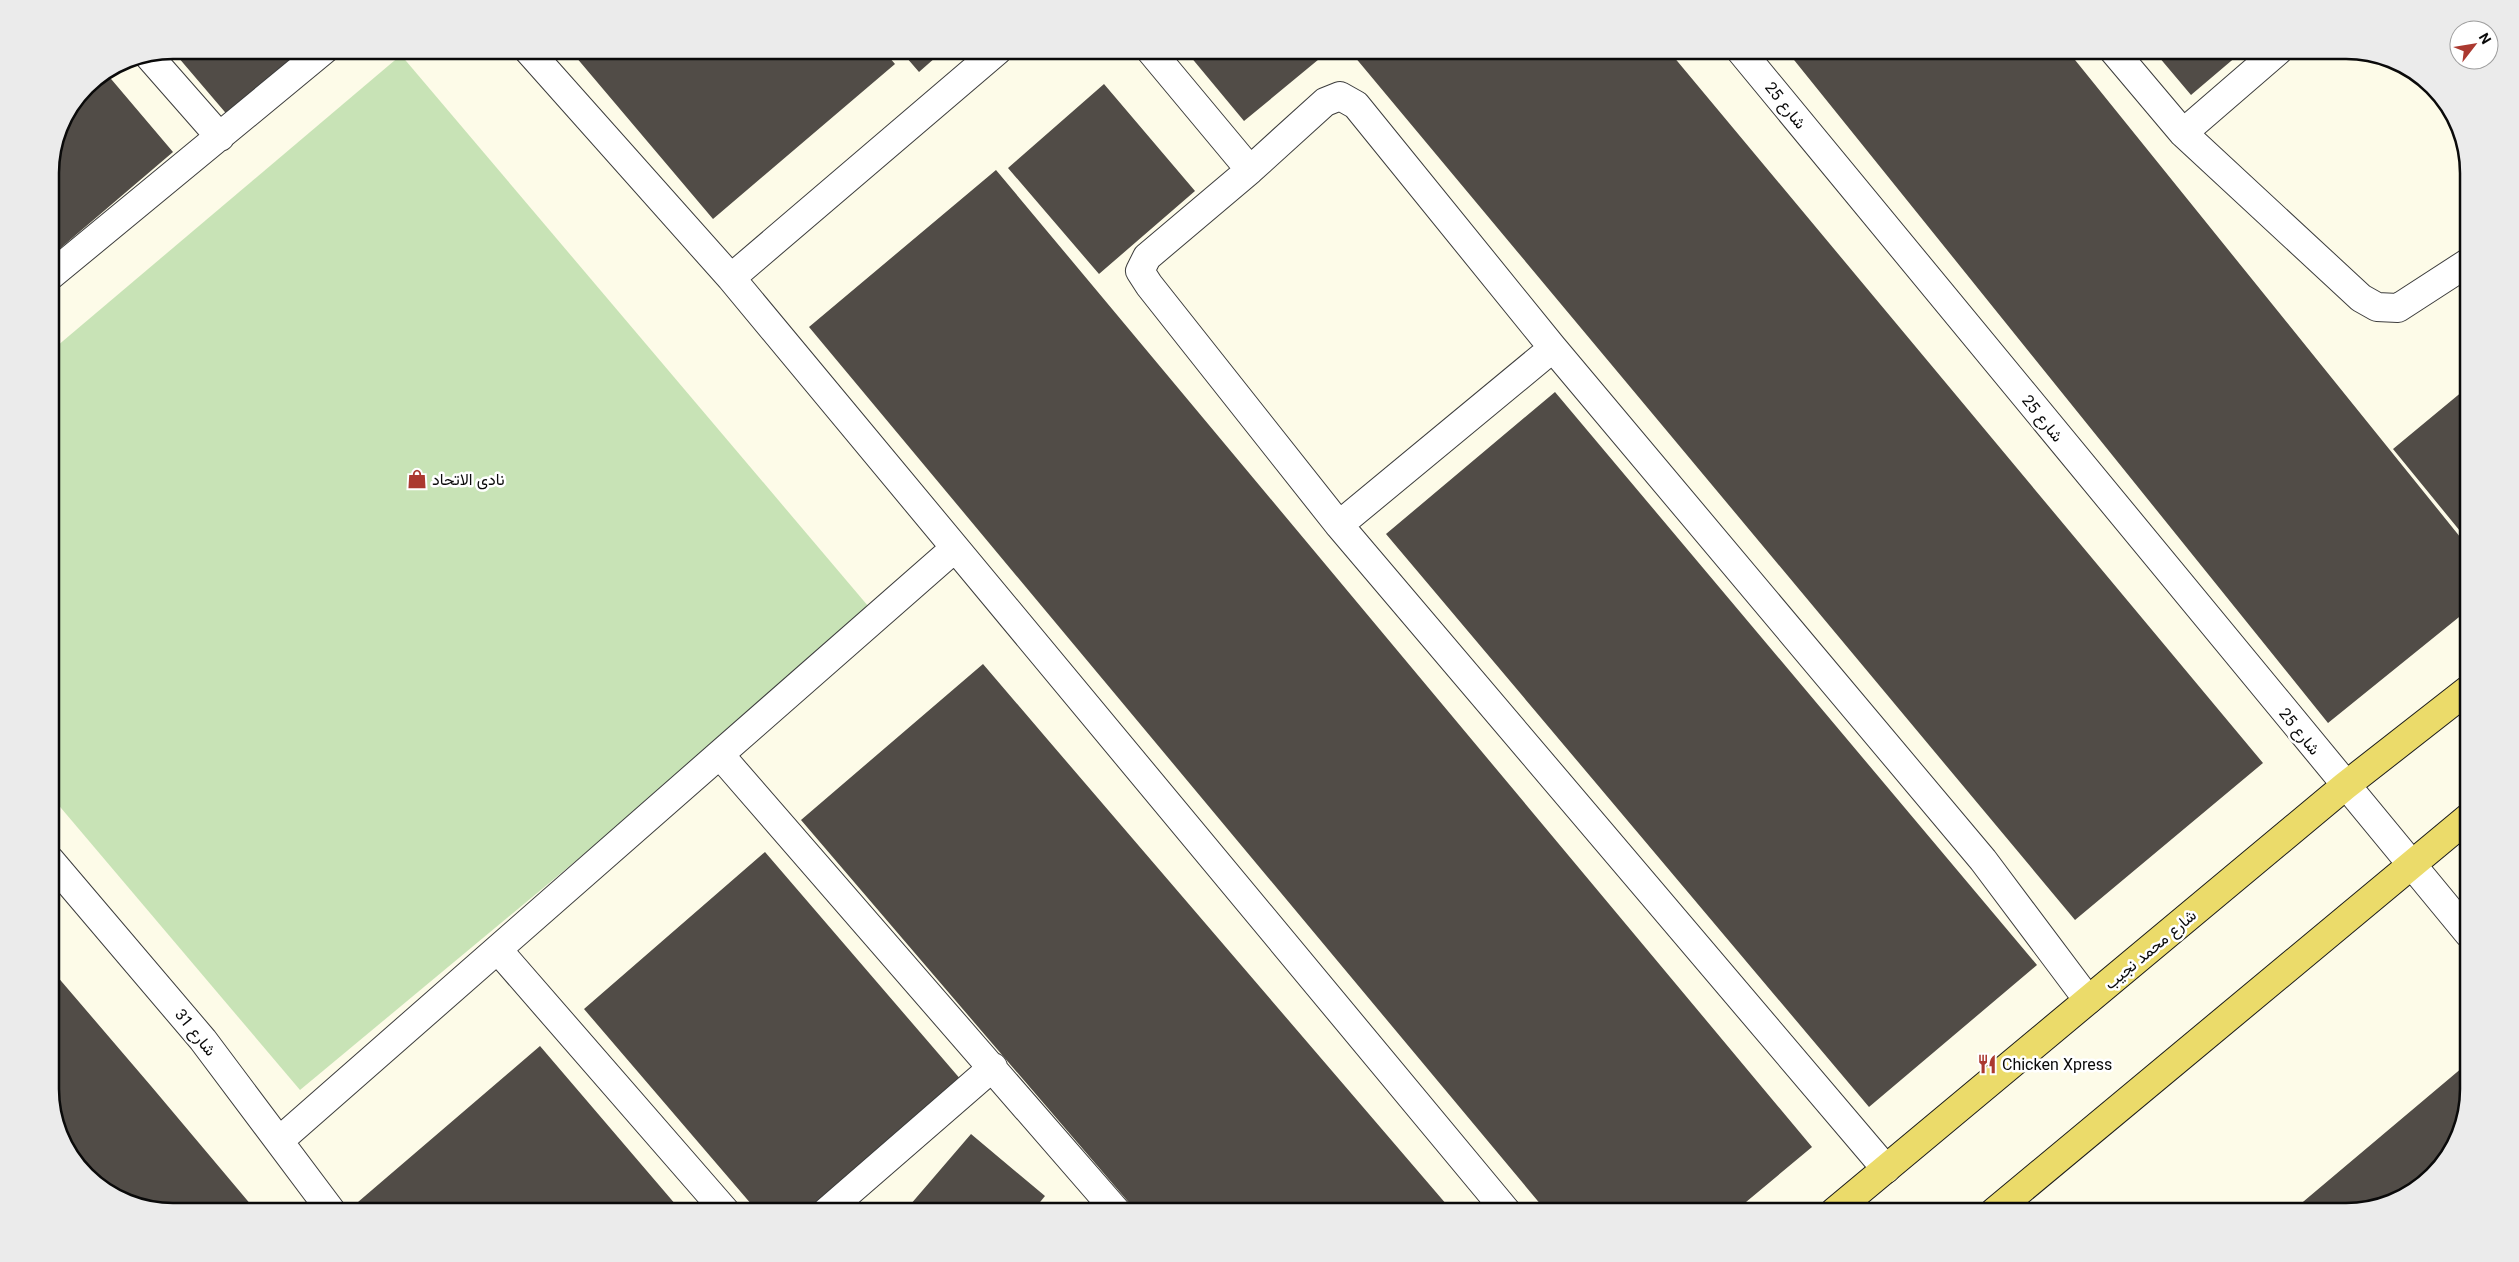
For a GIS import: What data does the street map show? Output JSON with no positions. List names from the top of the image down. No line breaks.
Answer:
{"streets":{"main road":["شارع محمد نجيب"],"street":["شارع 25","شارع 31"]},"crossings":[["شارع 25","شارع محمد نجيب"]],"places":{"shop":["نادى الاتحاد"],"restaurant":["Chicken Xpress"]},"north":"top right"}
